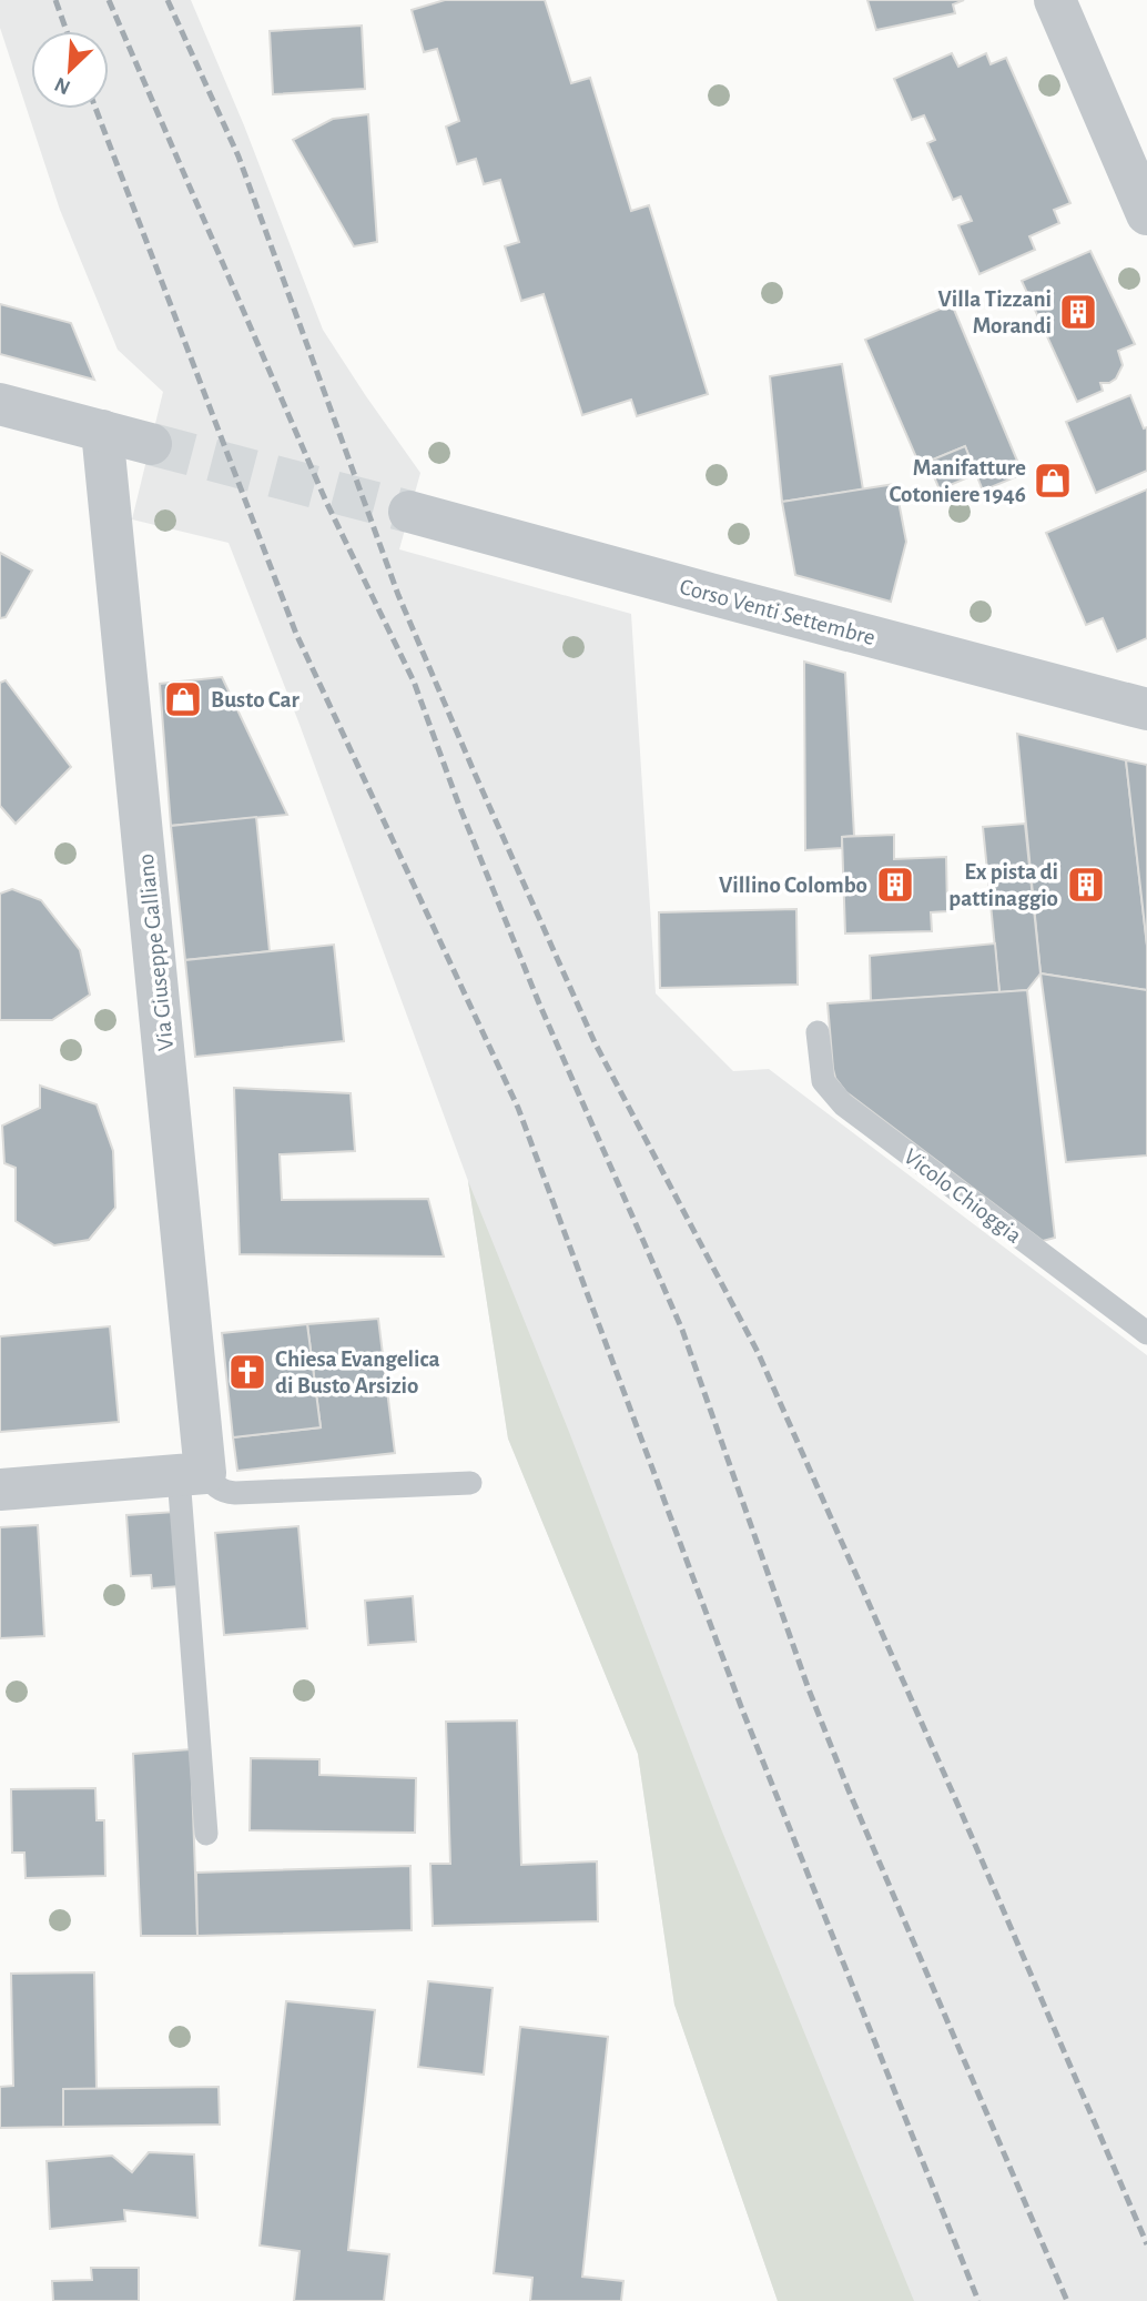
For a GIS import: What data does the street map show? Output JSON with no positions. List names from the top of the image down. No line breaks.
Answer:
{"streets":{"street":["Corso Venti Settembre","Via Giuseppe Galliano"],"lane":["Vicolo Chioggia"]},"places":{"building":["Villa Tizzani Morandi","Villino Colombo","Ex pista di pattinaggio"],"shop":["Manifatture Cotoniere 1946","Busto Car"],"church":["Chiesa Evangelica di Busto Arsizio"]},"north":"bottom left"}
